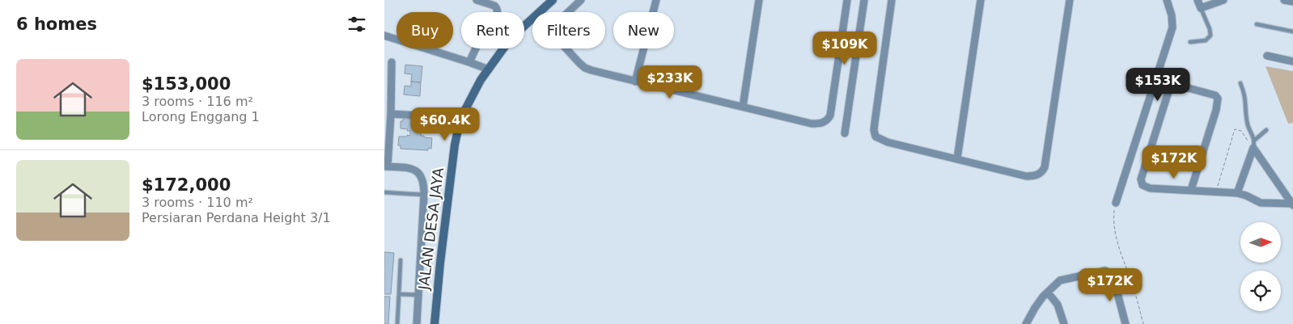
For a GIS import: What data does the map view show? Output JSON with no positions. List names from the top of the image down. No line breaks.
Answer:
{"streets":{"street":["JALAN DESA JAYA"]},"north":"right","page":{"heading":"6 homes","chip":["Buy","Rent","Filters","New"],"price":["$109K","$233K","$153K","$60.4K","$172K","$172K"],"list":[{"name":"$153,000","note":"3 rooms · 116 m² · Lorong Enggang 1"},{"name":"$172,000","note":"3 rooms · 110 m² · Persiaran Perdana Height 3/1"}]}}
